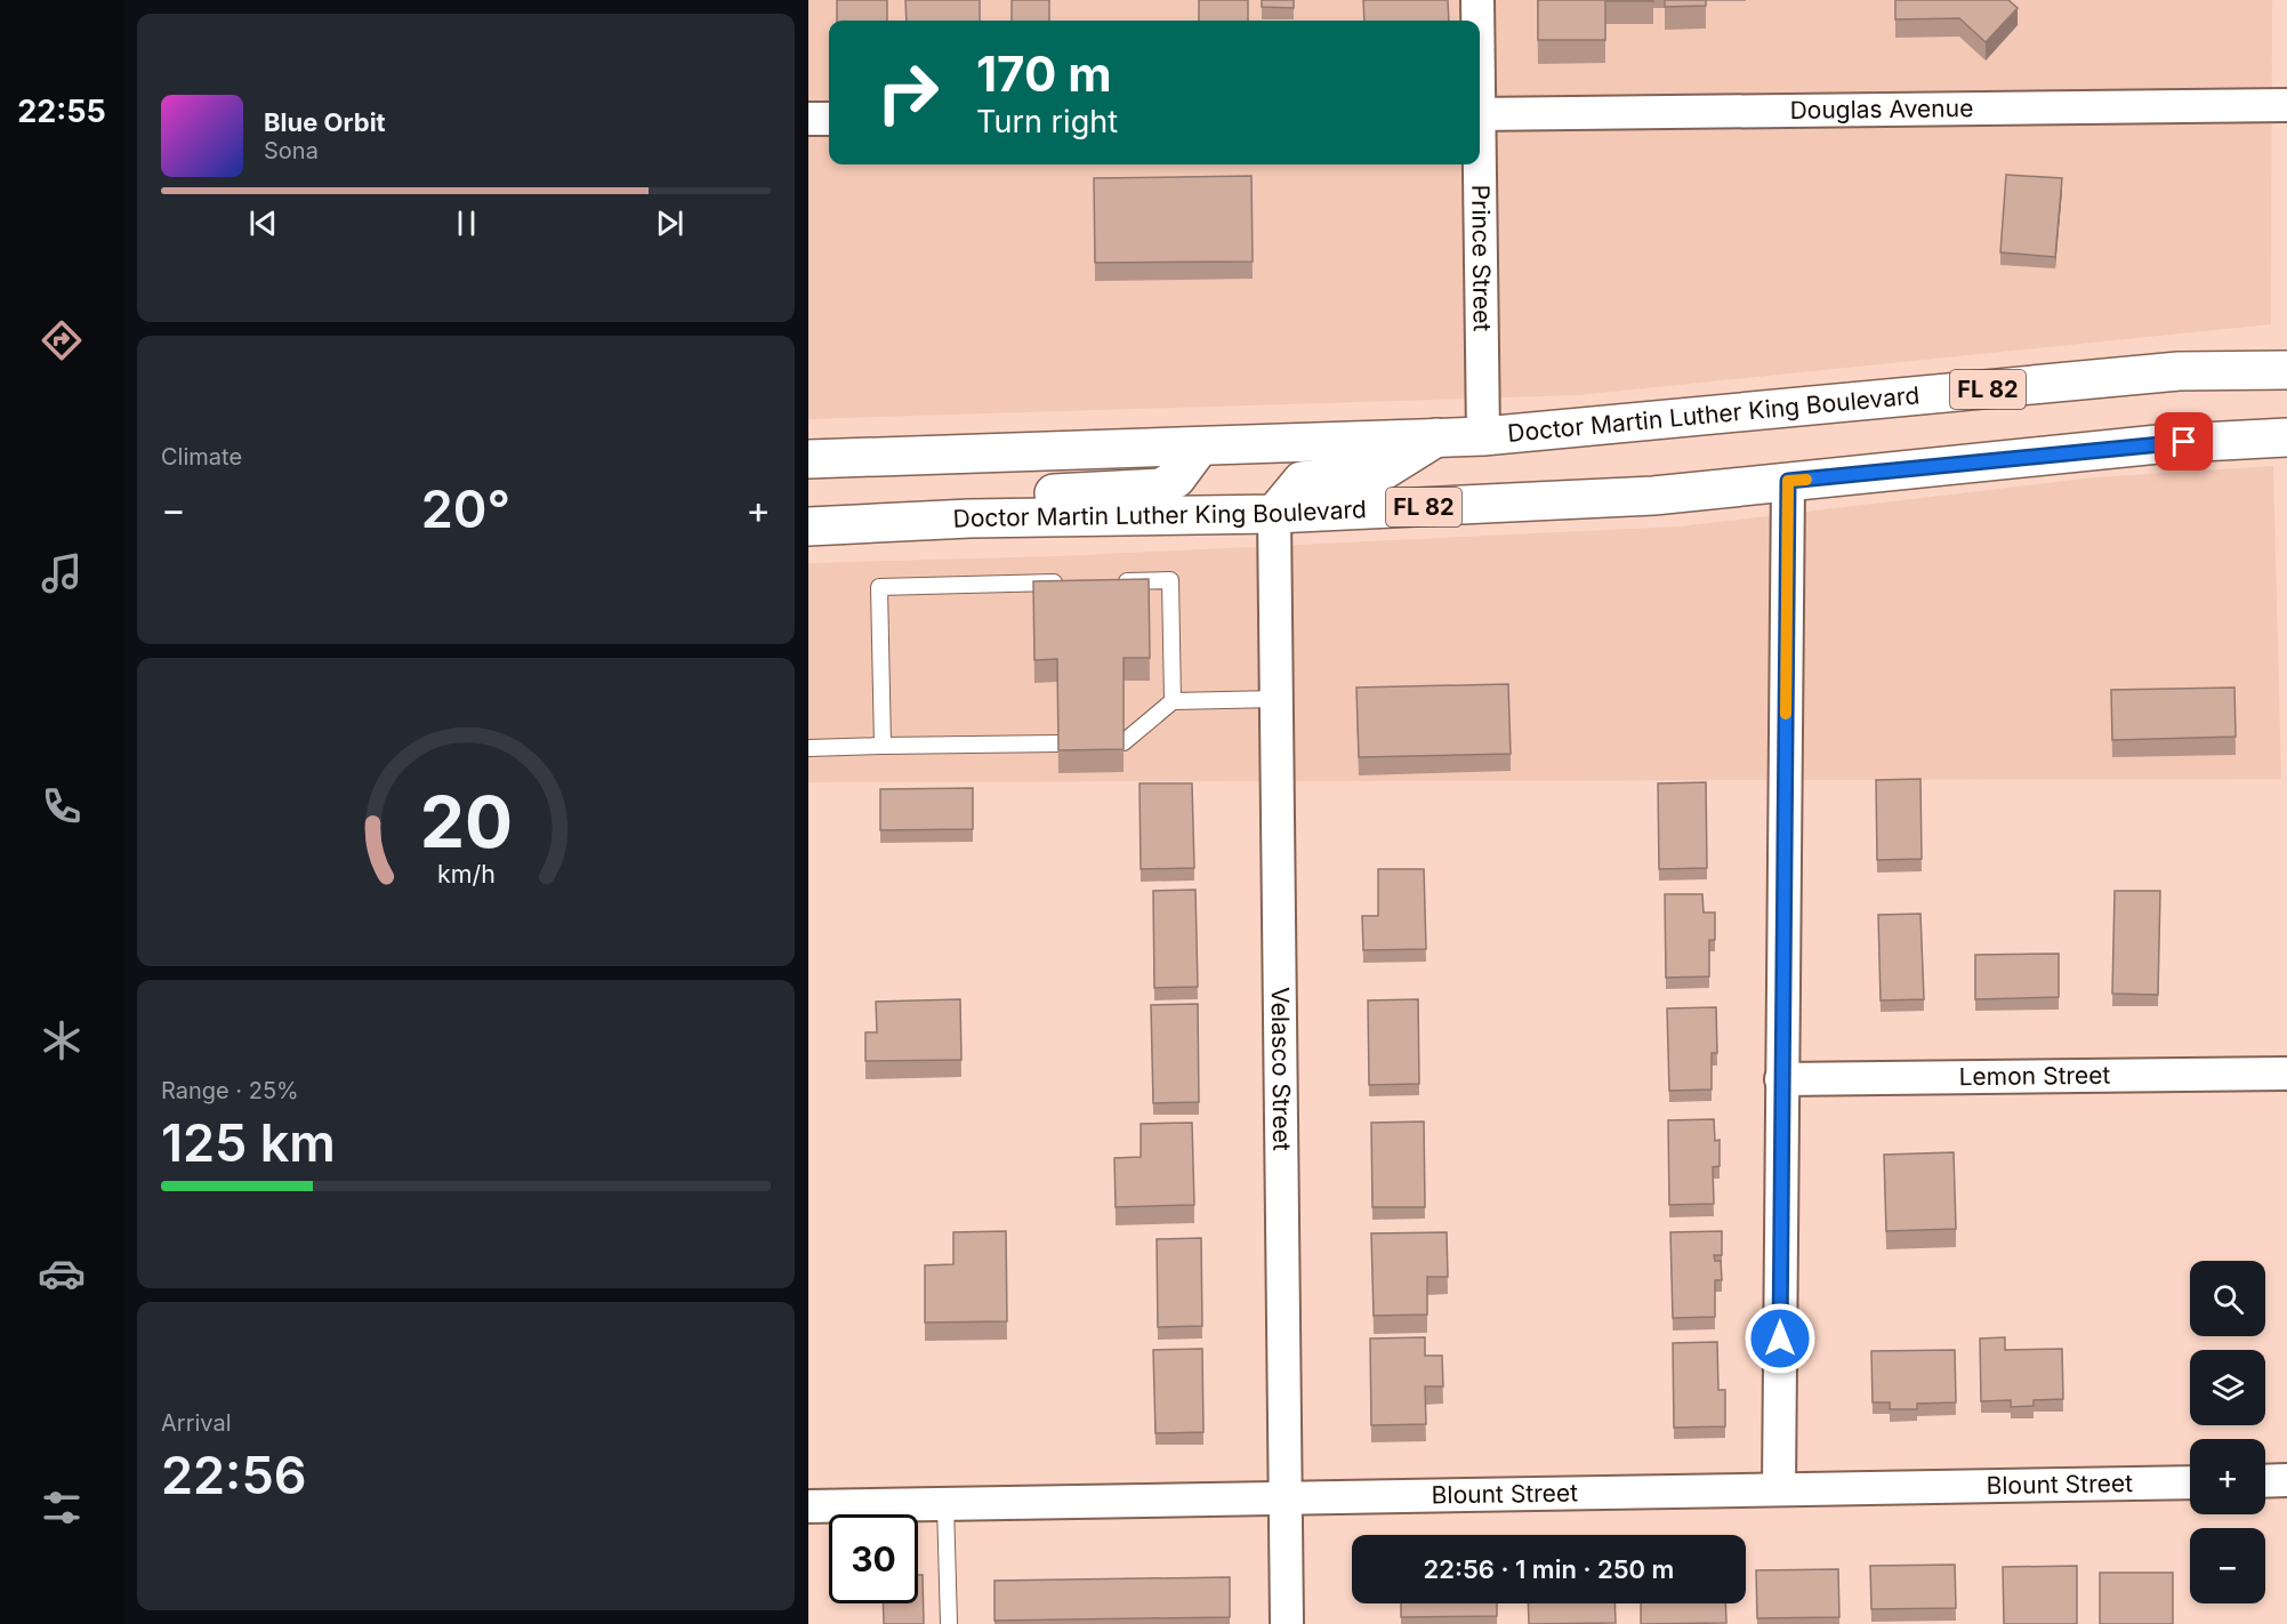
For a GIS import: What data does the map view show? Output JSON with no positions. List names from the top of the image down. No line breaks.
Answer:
{"streets":{"main road":["FL 82","Doctor Martin Luther King Boulevard"],"street":["Douglas Avenue","Prince Street","Velasco Street","Lemon Street","Blount Street"]},"crossings":[["Prince Street","Doctor Martin Luther King Boulevard"],["Doctor Martin Luther King Boulevard","Velasco Street"],["Velasco Street","Blount Street"]],"page":{"tabs":"22:55","turn":["170 m","Turn right"],"song":["Blue Orbit","Sona"],"tile":["Climate",["Range · 25%","125 km"],["Arrival","22:56"]],"heat":["−","20°","+"],"map_buttons":["+","−"],"limit":"30","trip":"22:56 · 1 min · 250 m","gauge":["20","km/h"]}}
